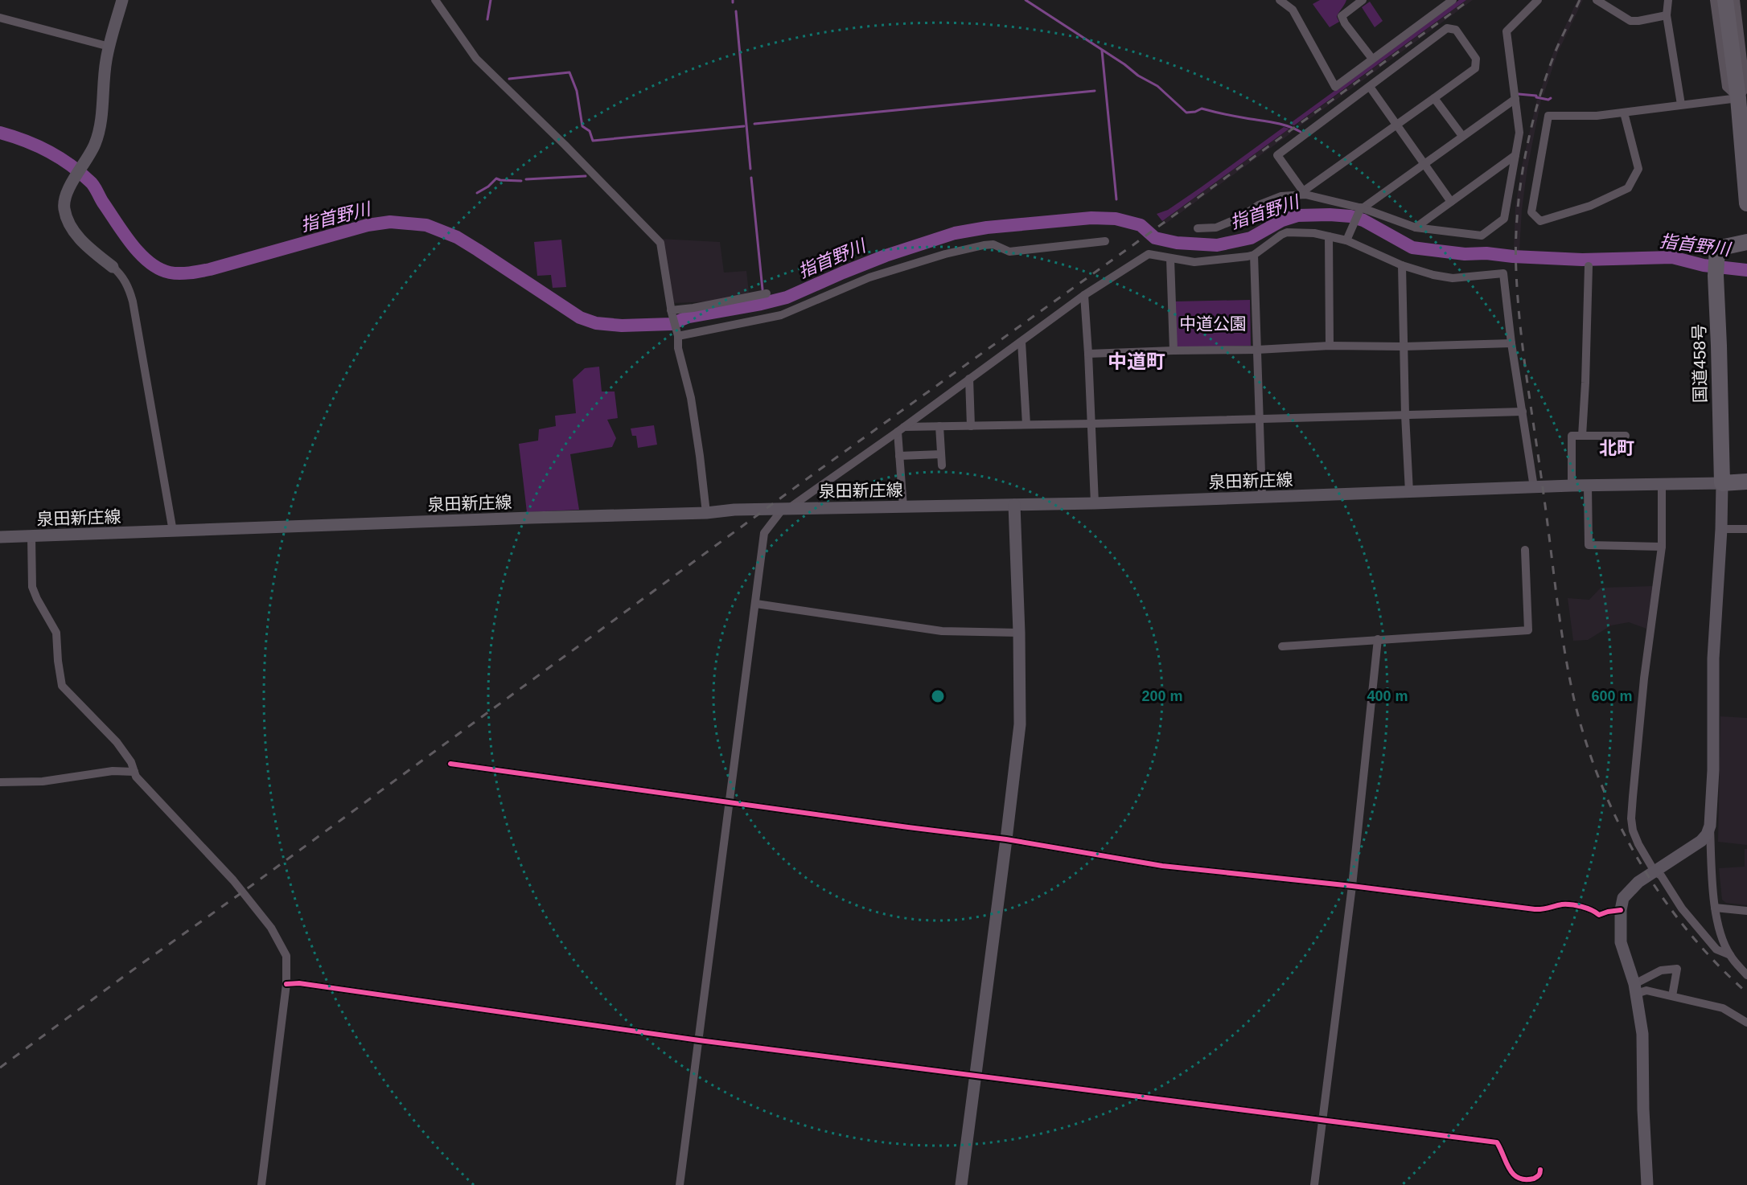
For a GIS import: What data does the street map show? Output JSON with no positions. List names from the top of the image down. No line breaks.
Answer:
{"streets":{"highway":["国道458号"],"street":["泉田新庄線"]},"crossings":[["国道458号","泉田新庄線"]],"districts":["中道町","北町"],"water":["指首野川"],"parks":["中道公園"],"rings":["200 m","400 m","600 m"]}
